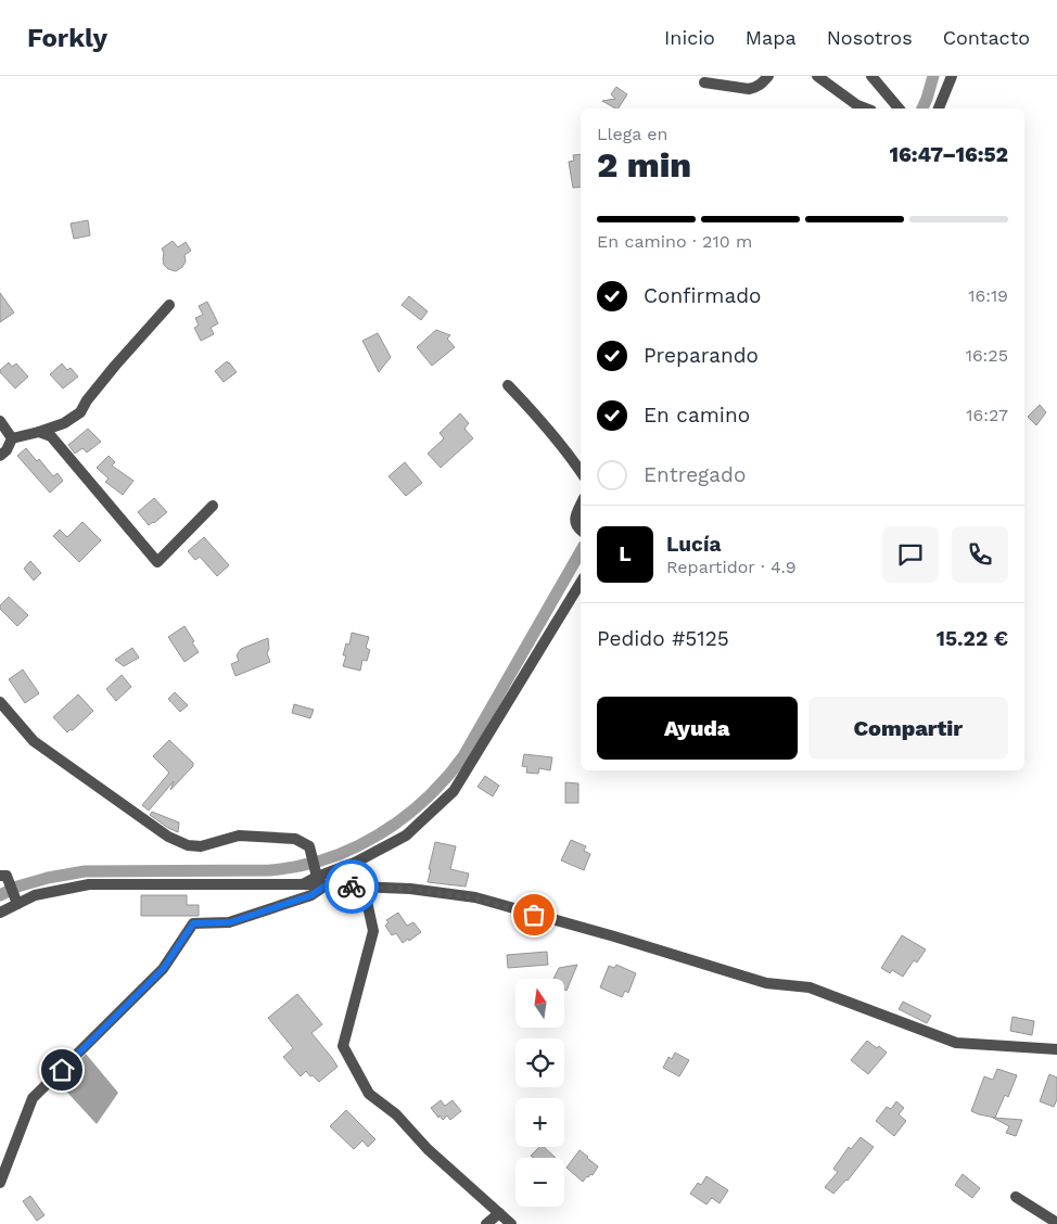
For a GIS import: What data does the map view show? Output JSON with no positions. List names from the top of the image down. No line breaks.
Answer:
{"north":"top","page":{"header":"Forkly","nav":["Inicio","Mapa","Nosotros","Contacto"],"heading":["2 min","Llega en","16:47–16:52"],"panel":["Lucía","Repartidor · 4.9","Pedido #5125","15.22 €"],"bar":"En camino · 210 m","list":[["Confirmado","16:19"],["Preparando","16:25"],["En camino","16:27"],"Entregado"],"round":"L","buttons":["Ayuda","Compartir"],"map_buttons":["+","−"]}}
